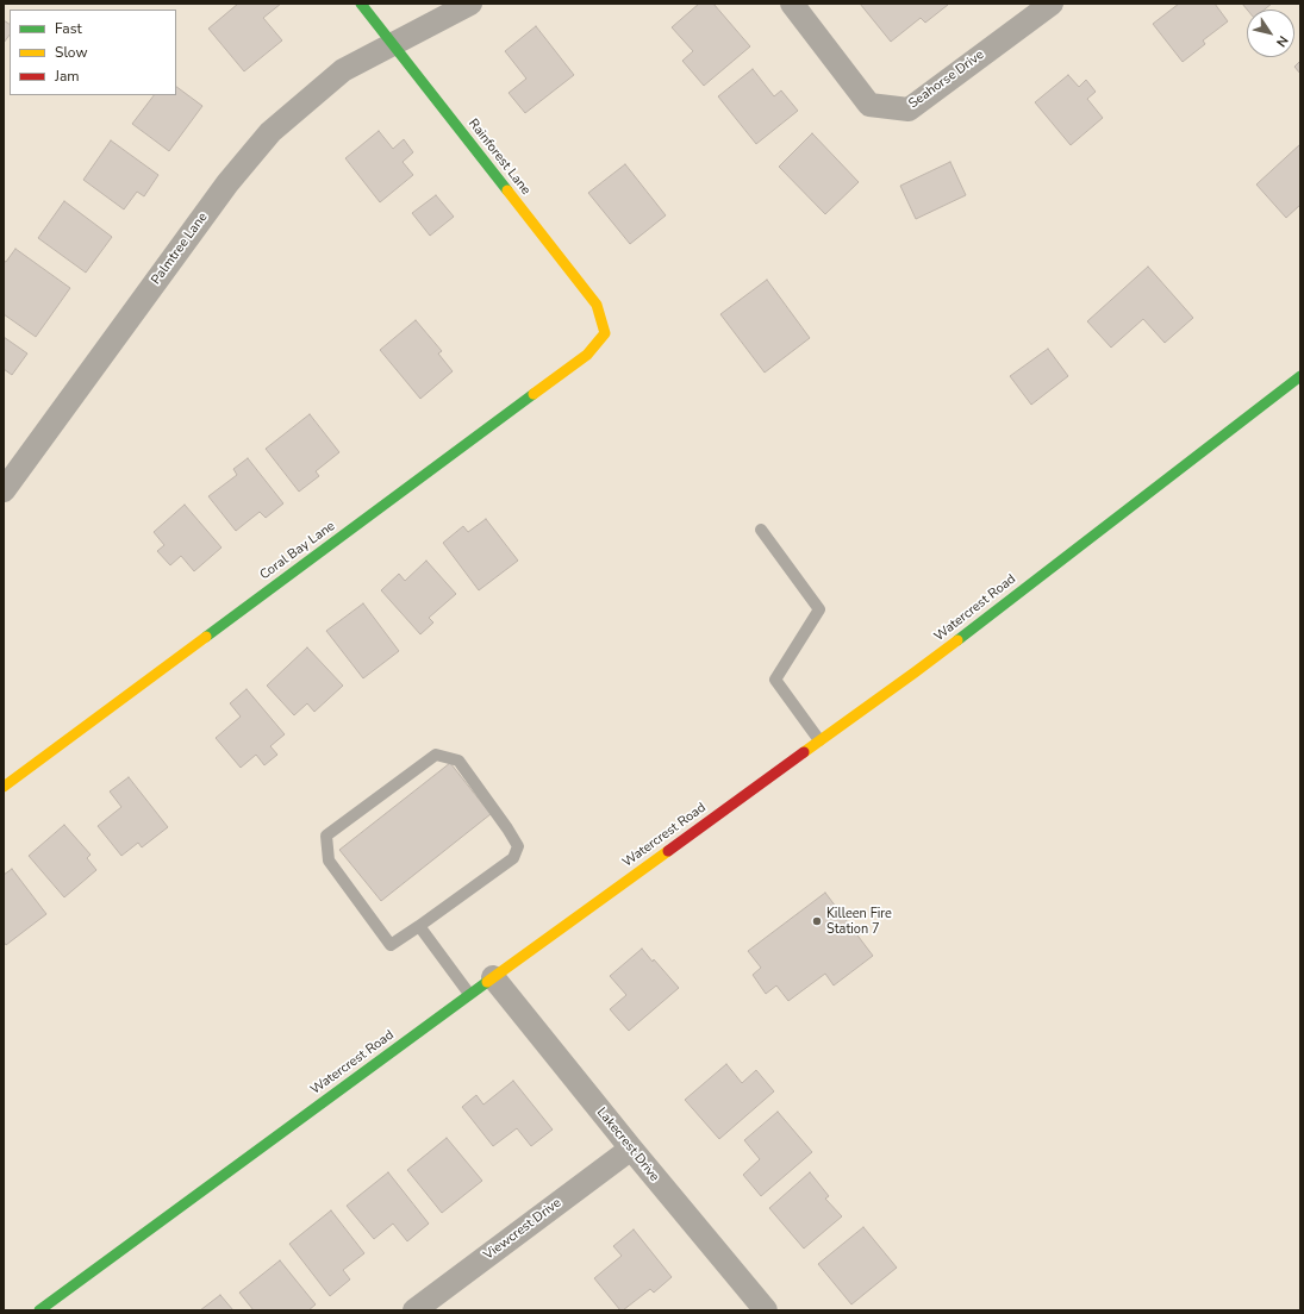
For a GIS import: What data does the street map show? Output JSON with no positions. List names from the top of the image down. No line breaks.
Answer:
{"streets":{"street":["Seahorse Drive","Rainforest Lane","Palmtree Lane","Coral Bay Lane","Watercrest Road","Lakecrest Drive","Viewcrest Drive"]},"crossings":[["Rainforest Lane","Palmtree Lane"],["Rainforest Lane","Coral Bay Lane"],["Watercrest Road","Lakecrest Drive"],["Lakecrest Drive","Viewcrest Drive"]],"places":["Killeen Fire Station 7"],"legend":["Fast","Slow","Jam"],"north":"bottom right"}
